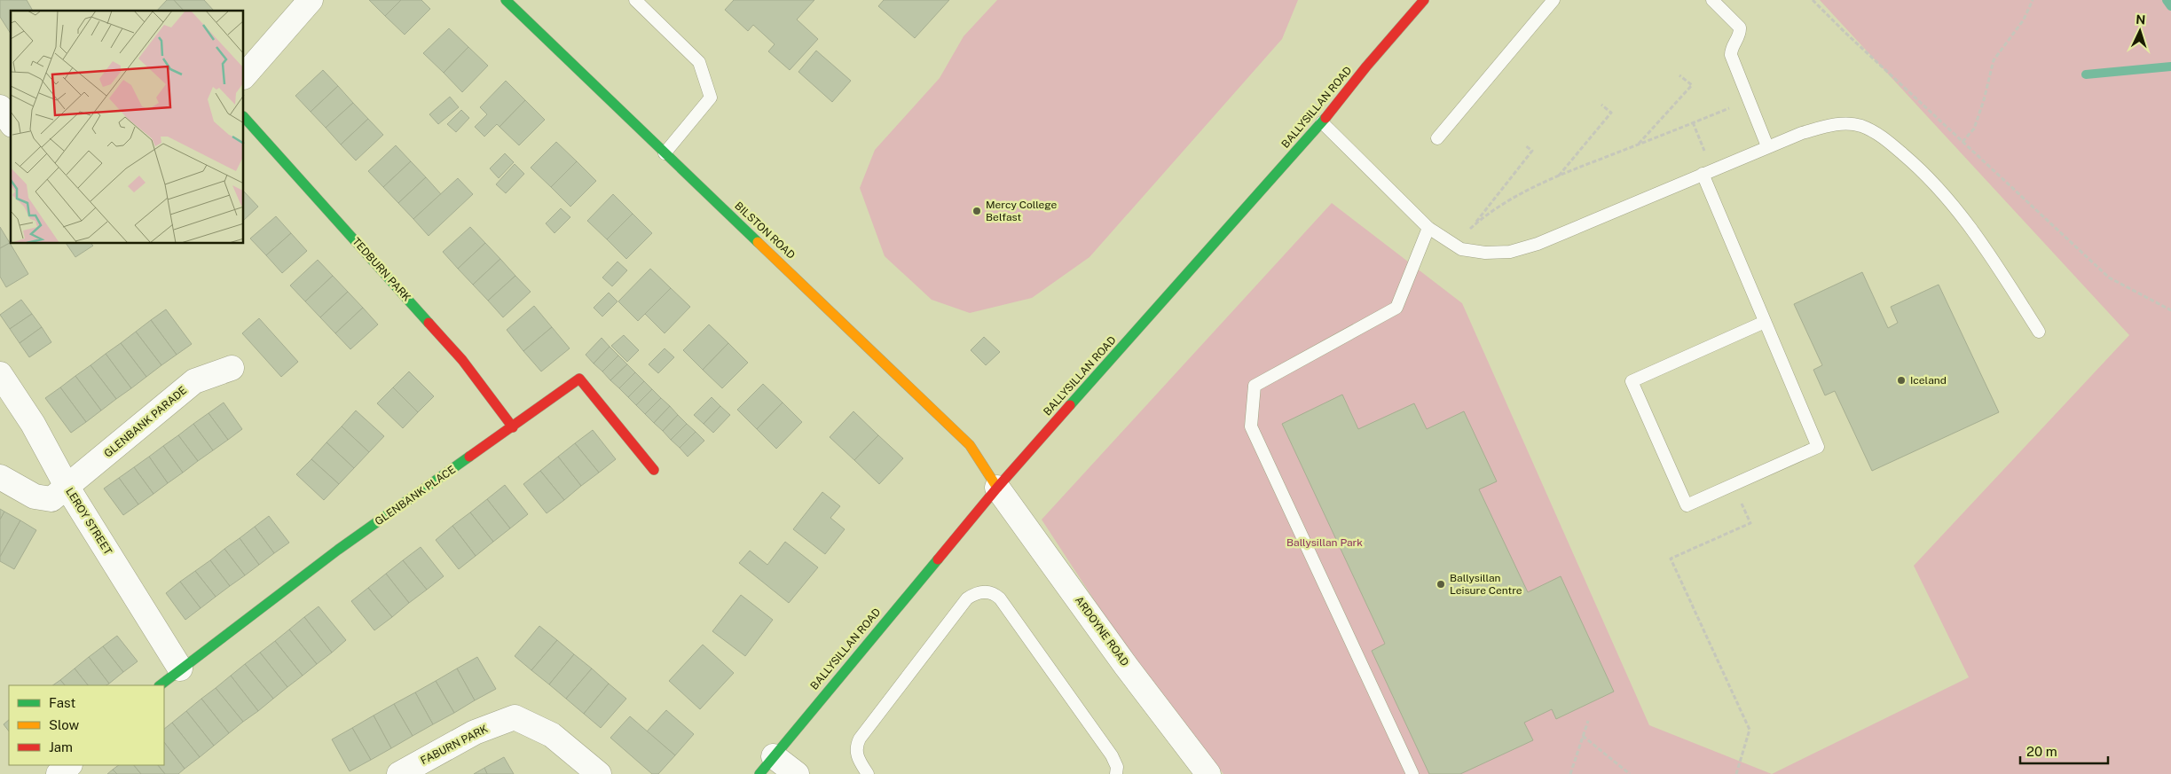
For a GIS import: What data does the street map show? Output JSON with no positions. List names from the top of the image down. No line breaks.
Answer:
{"streets":{"main road":["BALLYSILLAN ROAD","BILSTON ROAD","TEDBURN PARK","GLENBANK PLACE"],"street":["GLENBANK PARADE","LEROY STREET","ARDOYNE ROAD","FABURN PARK"]},"crossings":[["BALLYSILLAN ROAD","BILSTON ROAD"],["BALLYSILLAN ROAD","ARDOYNE ROAD"],["BILSTON ROAD","ARDOYNE ROAD"],["TEDBURN PARK","GLENBANK PLACE"],["GLENBANK PARADE","LEROY STREET"],["GLENBANK PLACE","LEROY STREET"]],"parks":["Ballysillan Park"],"places":["Mercy College Belfast","Iceland","Ballysillan Leisure Centre"],"legend":["Fast","Slow","Jam"],"scale_bar":"20 m","north":"top"}
